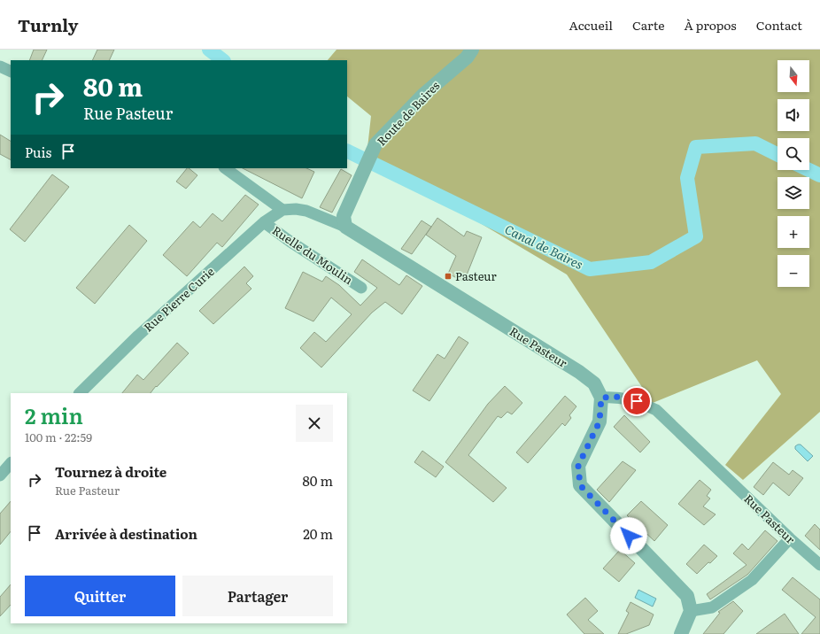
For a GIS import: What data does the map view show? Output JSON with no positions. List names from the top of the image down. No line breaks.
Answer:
{"streets":{"street":["Route de Baires","Ruelle du Moulin","Rue Pierre Curie","Rue Pasteur"]},"crossings":[["Route de Baires","Rue Pasteur"],["Ruelle du Moulin","Rue Pierre Curie"],["Rue Pierre Curie","Rue Pasteur"]],"water":["Canal de Baires"],"places":{"transit":["Pasteur"]},"north":"bottom","page":{"header":"Turnly","nav":["Accueil","Carte","À propos","Contact"],"map_buttons":["+","−"],"turn":["80 m","Rue Pasteur"],"then":"Puis","heading":["2 min","100 m · 22:59"],"list":[{"name":"Tournez à droite","note":"Rue Pasteur","value":"80 m"},{"name":"Arrivée à destination","value":"20 m"}],"buttons":["Quitter","Partager"]}}
